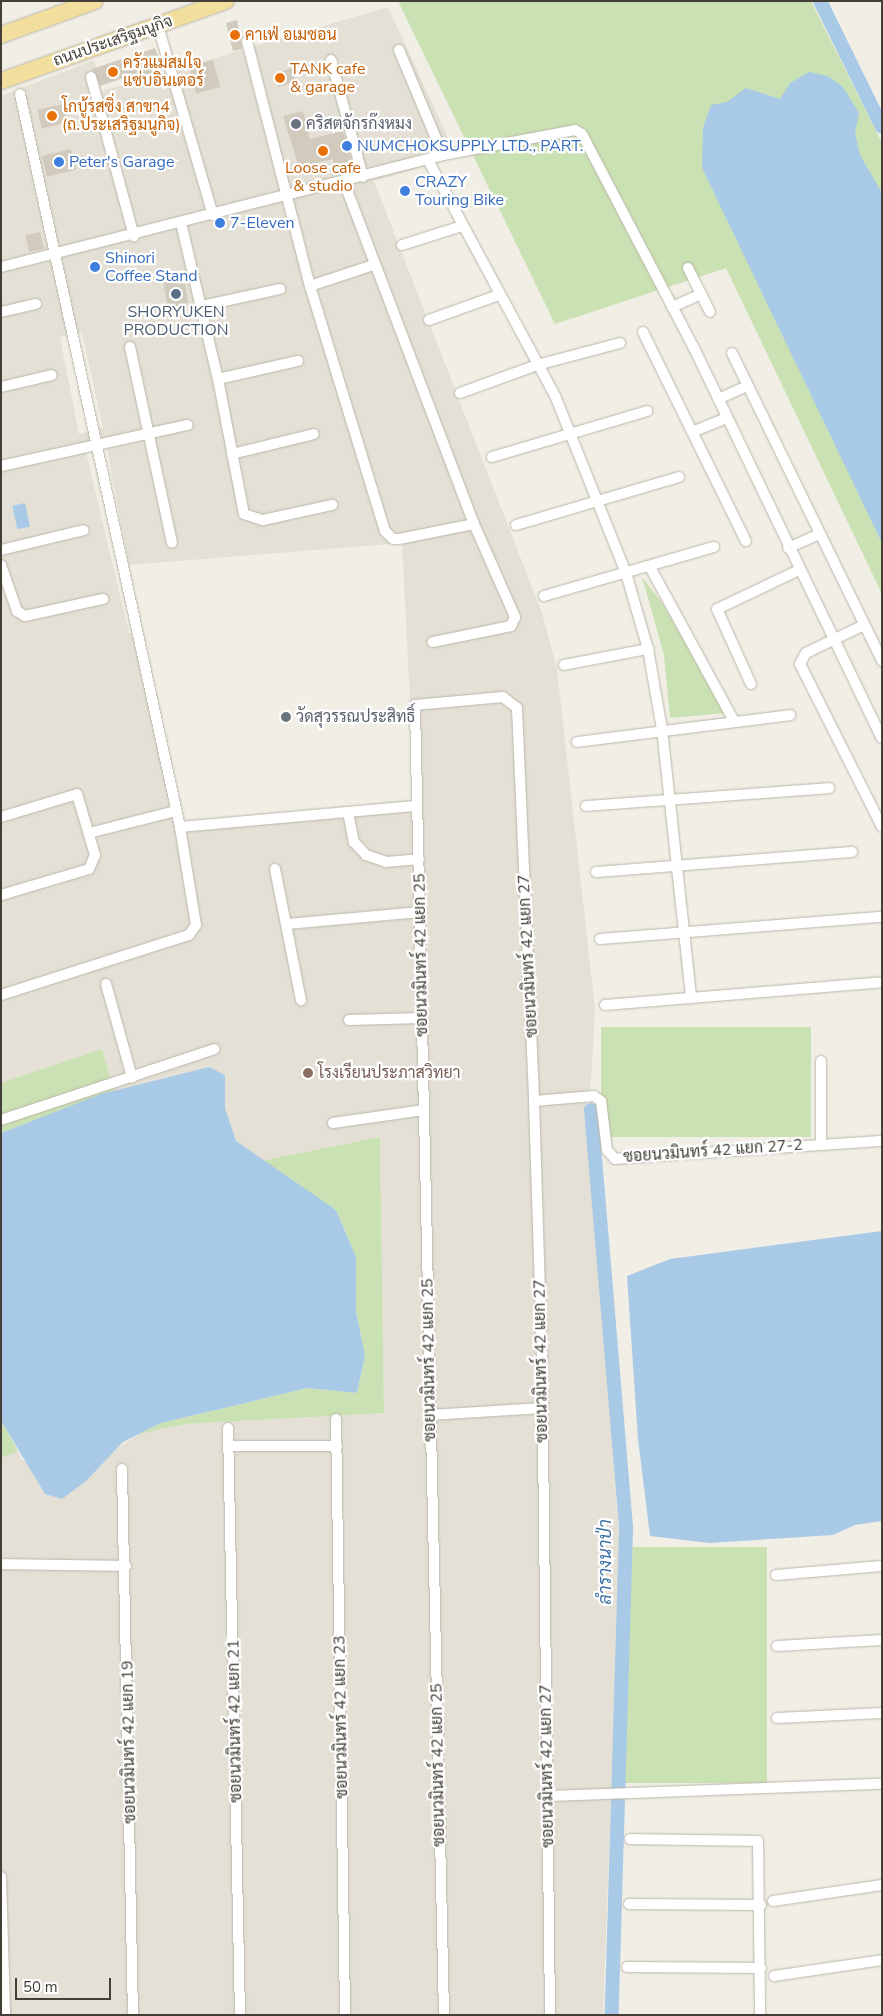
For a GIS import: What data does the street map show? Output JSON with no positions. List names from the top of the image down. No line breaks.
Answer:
{"streets":{"main road":["ถนนประเสริฐมนูกิจ"],"street":["ซอยนวมินทร์ 42 แยก 25","ซอยนวมินทร์ 42 แยก 27","ซอยนวมินทร์ 42 แยก 27-2","ซอยนวมินทร์ 42 แยก 23","ซอยนวมินทร์ 42 แยก 21","ซอยนวมินทร์ 42 แยก 19"]},"crossings":[["ซอยนวมินทร์ 42 แยก 25","ซอยนวมินทร์ 42 แยก 27"],["ซอยนวมินทร์ 42 แยก 27","ซอยนวมินทร์ 42 แยก 27-2"]],"water":["ลำรางนาป่า"],"places":["คาเฟ่ อเมซอน","ครัวแม่สมใจ แซ่บอินเตอร์","TANK cafe & garage","โกบู้รสซิ่ง สาขา4 (ถ.ประเสริฐมนูกิจ)","คริสตจักรก๊งหมง","NUMCHOKSUPPLY LTD., PART.","Loose cafe & studio","Peter's Garage","CRAZY Touring Bike","7-Eleven","Shinori Coffee Stand","SHORYUKEN PRODUCTION","วัดสุวรรณประสิทธิ์","โรงเรียนประภาสวิทยา"],"scale_bar":"50 m"}
